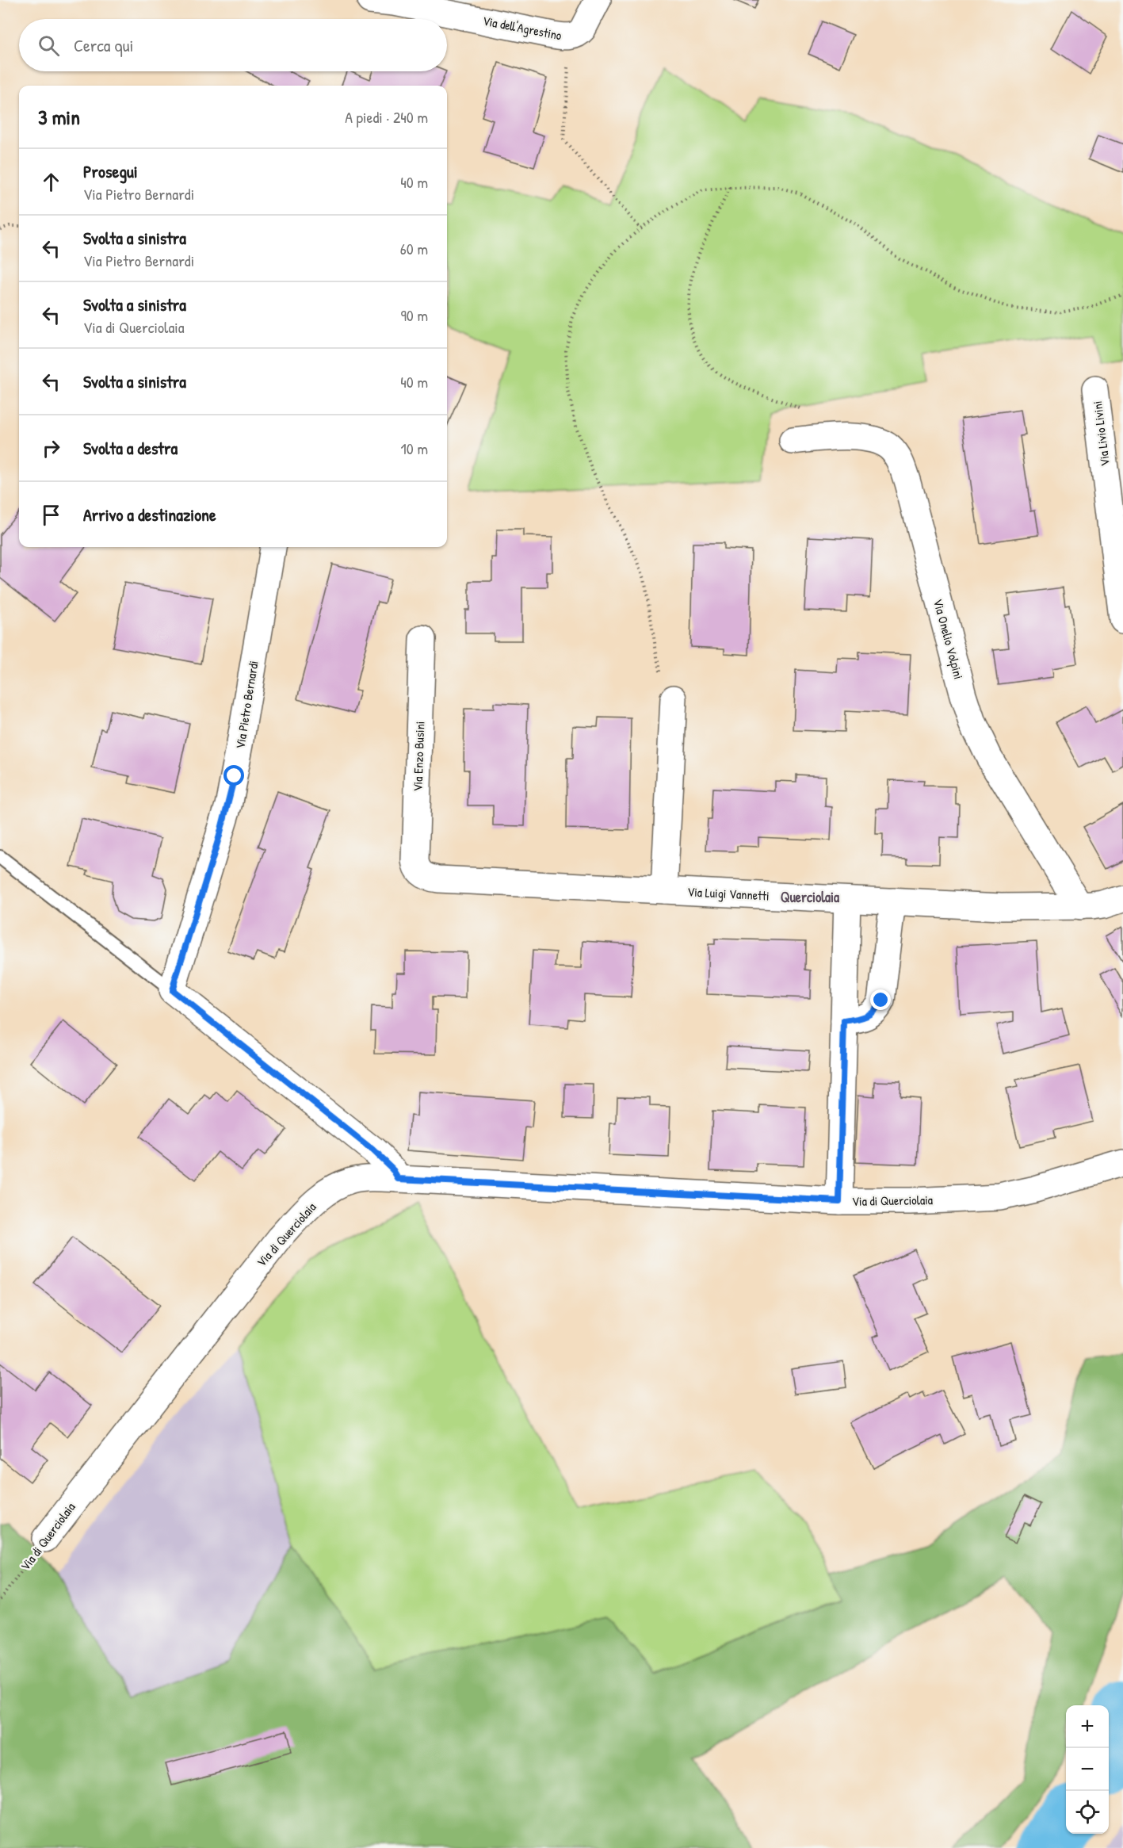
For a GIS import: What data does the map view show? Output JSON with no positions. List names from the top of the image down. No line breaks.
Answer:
{"streets":{"street":["Via dell'Agrestino","Via Livio Livini","Via Onelio Volpini","Via Pietro Bernardi","Via Enzo Busini","Via Luigi Vannetti","Via di Querciolaia"]},"crossings":[["Via Onelio Volpini","Via Luigi Vannetti"],["Via Enzo Busini","Via Luigi Vannetti"]],"districts":["Querciolaia"],"page":{"search":"Cerca qui","heading":["3 min","A piedi · 240 m"],"list":[["Prosegui","Via Pietro Bernardi","40 m"],["Svolta a sinistra","Via Pietro Bernardi","60 m"],["Svolta a sinistra","Via di Querciolaia","90 m"],["Svolta a sinistra","40 m"],["Svolta a destra","10 m"],"Arrivo a destinazione"],"map_buttons":["+","−"]}}
